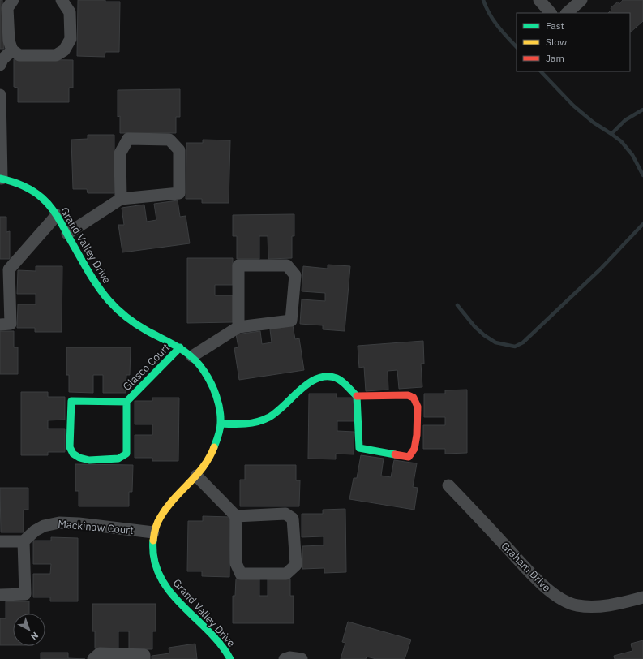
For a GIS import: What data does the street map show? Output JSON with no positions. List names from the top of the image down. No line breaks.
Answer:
{"streets":{"street":["Grand Valley Drive","Glasco Court","Mackinaw Court","Graham Drive"]},"crossings":[["Grand Valley Drive","Glasco Court"],["Grand Valley Drive","Mackinaw Court"]],"legend":["Fast","Slow","Jam"],"north":"bottom right"}
